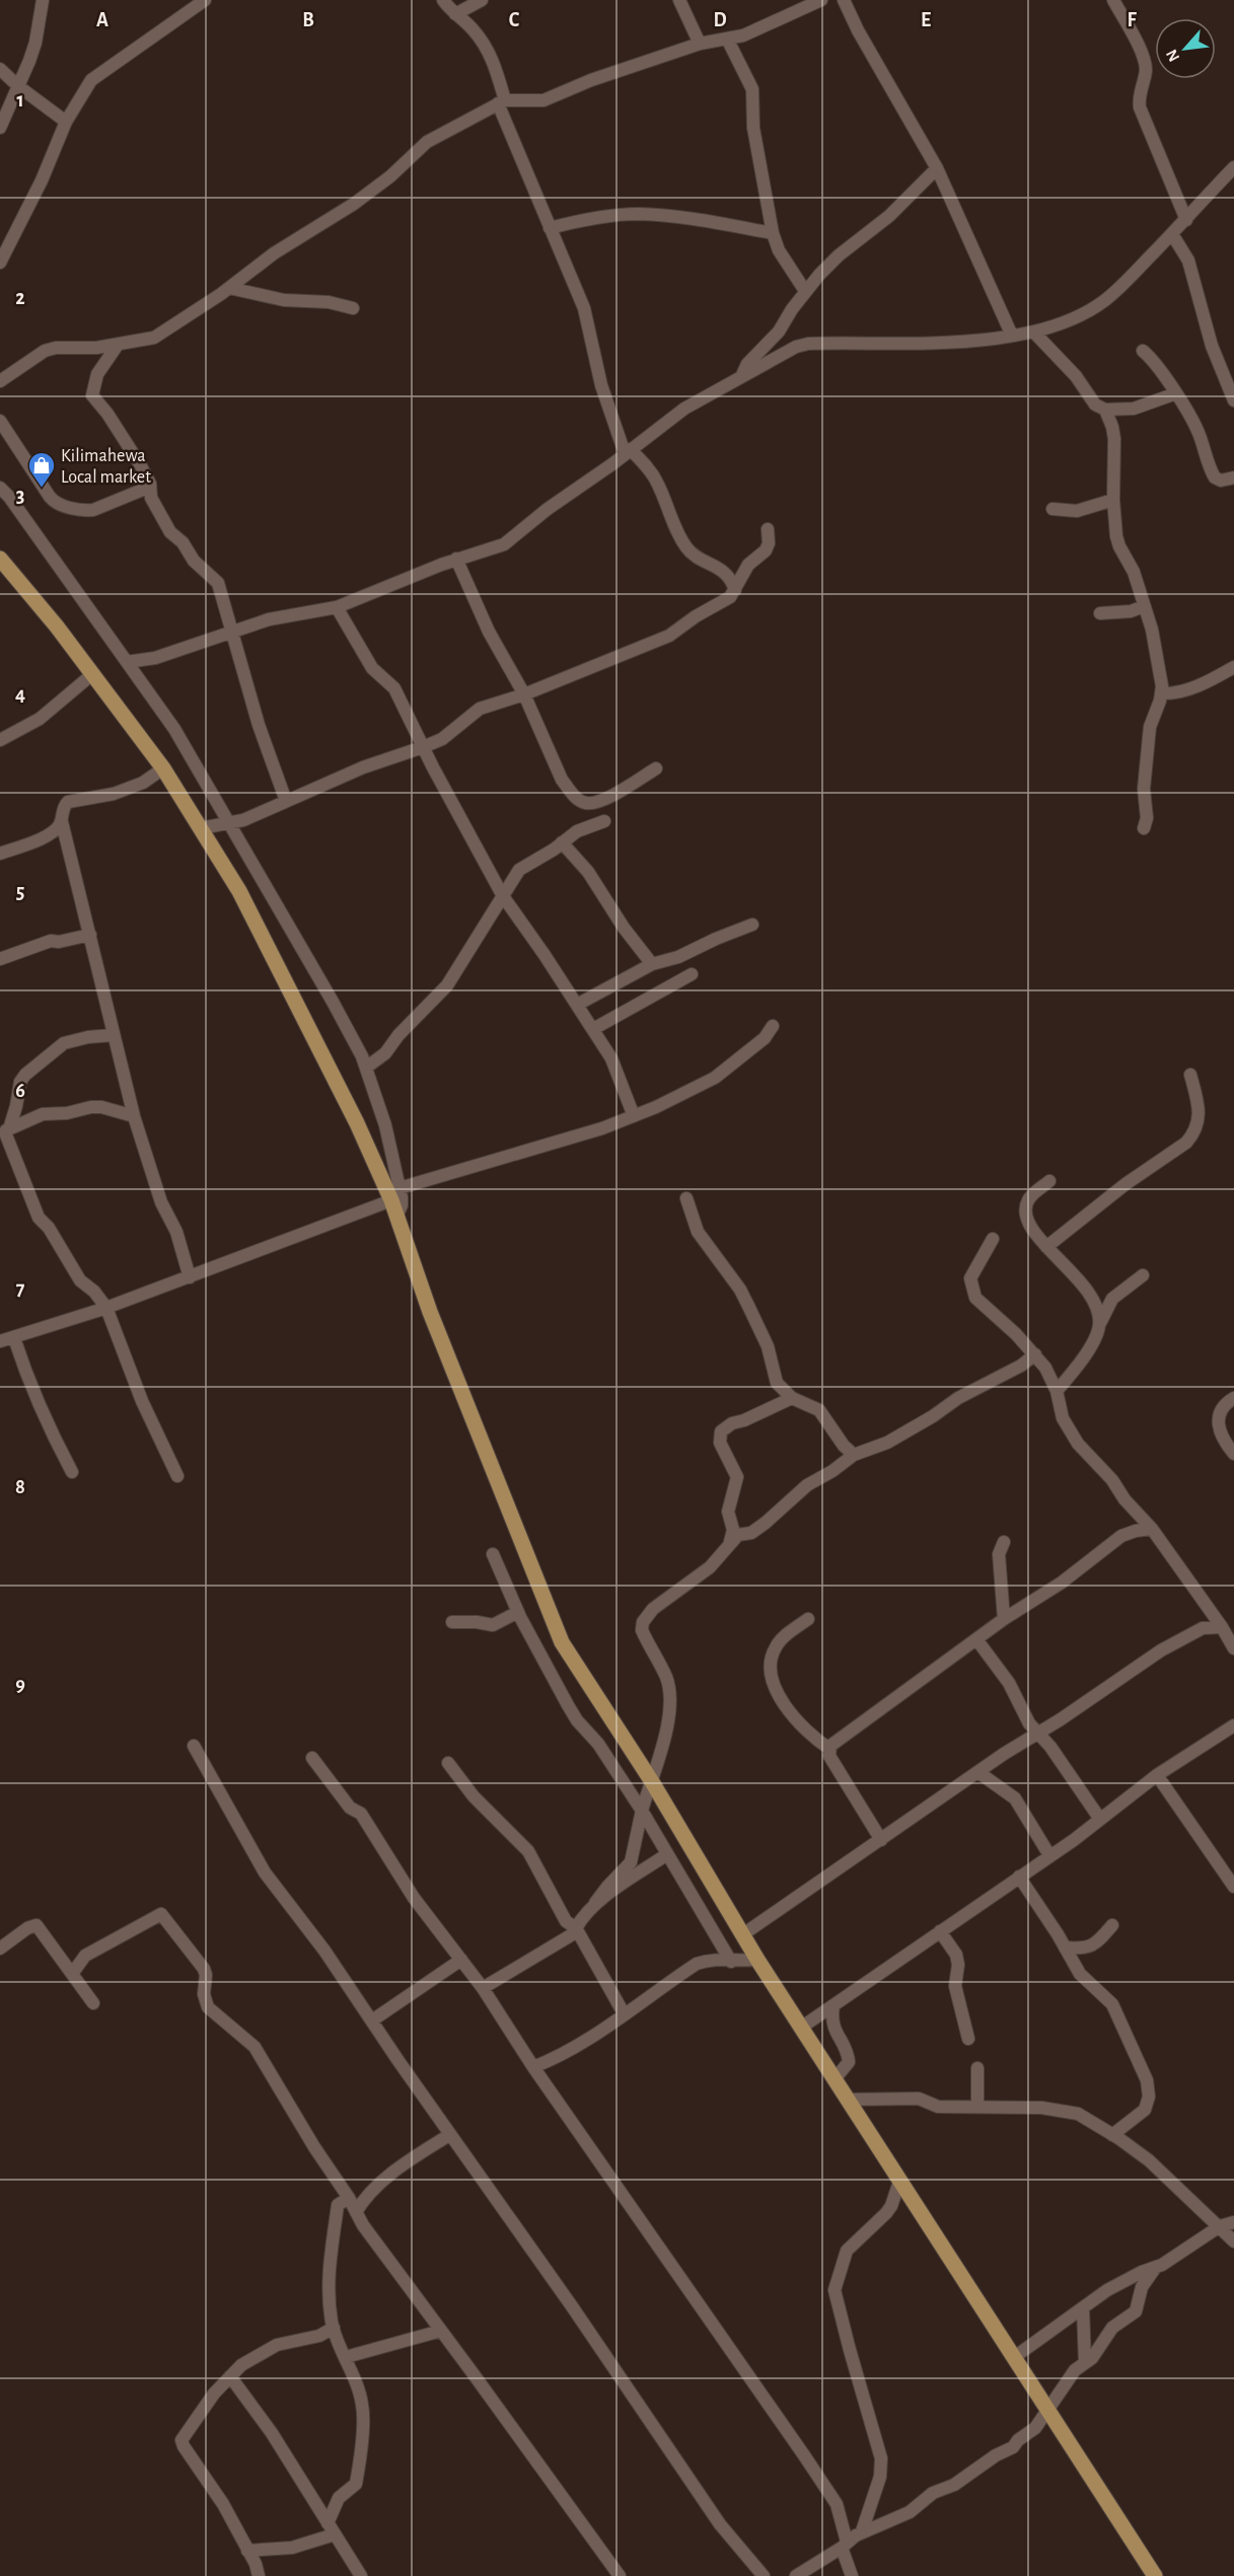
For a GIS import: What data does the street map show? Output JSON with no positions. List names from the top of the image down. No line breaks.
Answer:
{"places":{"shop":["Kilimahewa Local market"]},"north":"bottom left","grid":{"columns":["A","B","C","D","E","F"],"rows":["1","2","3","4","5","6","7","8","9"]}}
